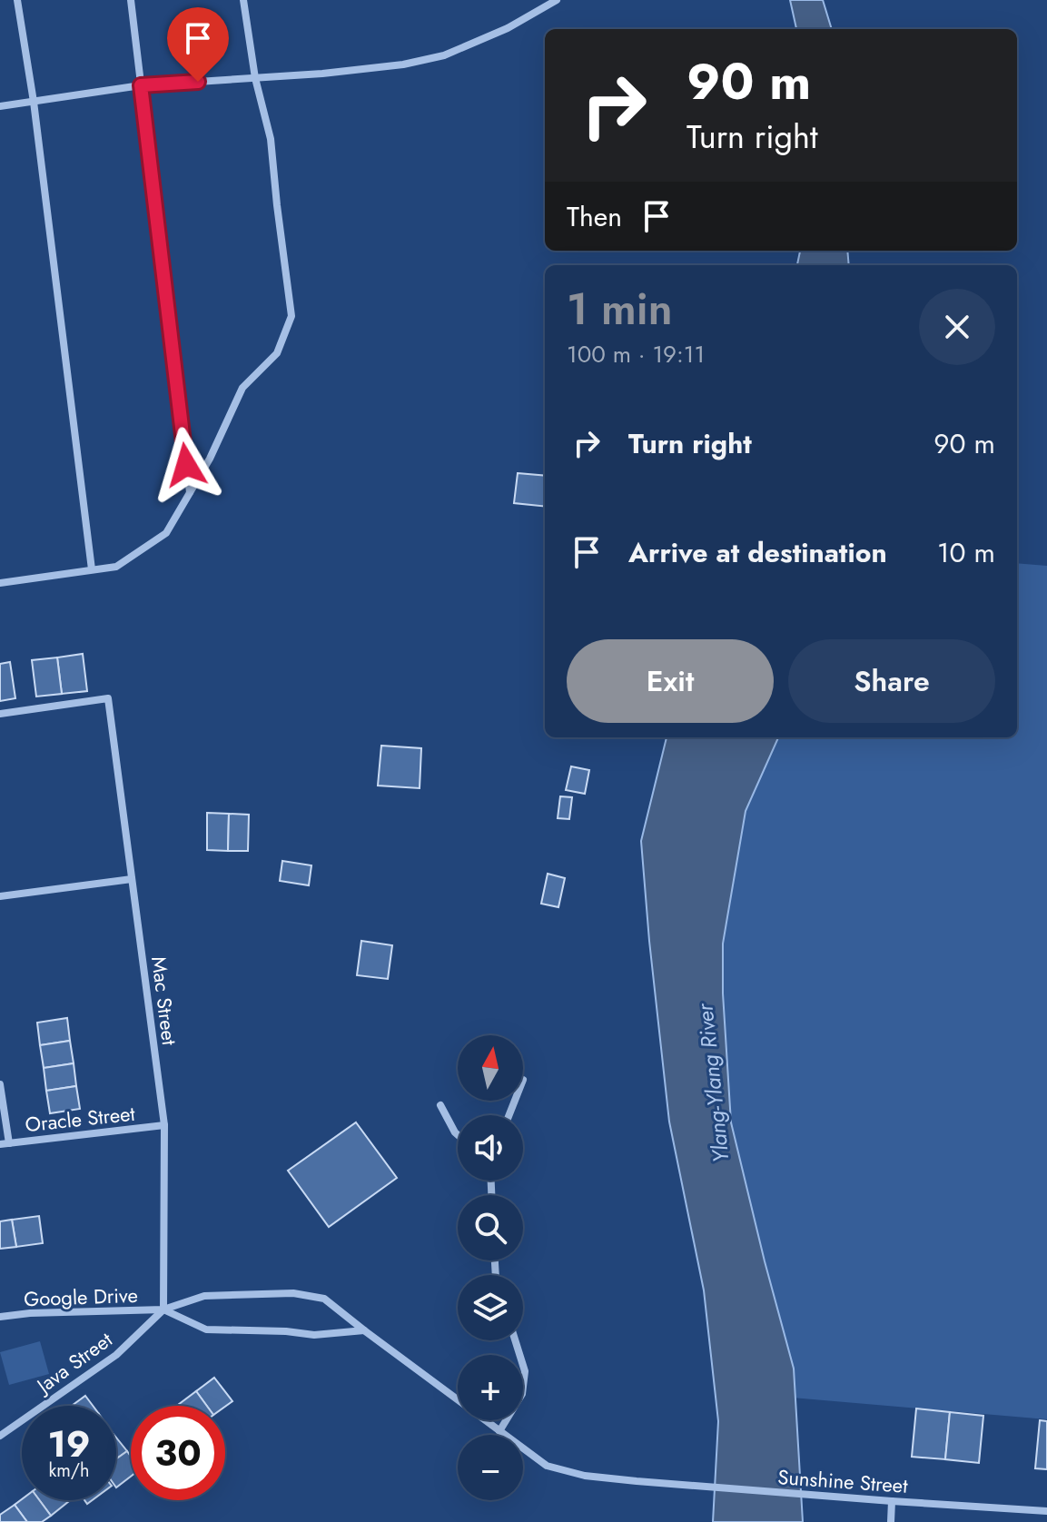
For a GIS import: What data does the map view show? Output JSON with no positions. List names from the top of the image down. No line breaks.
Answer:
{"streets":{"street":["Mac Street","Oracle Street","Google Drive","Java Street","Sunshine Street"]},"crossings":[["Mac Street","Oracle Street"],["Mac Street","Google Drive"],["Mac Street","Java Street"],["Mac Street","Sunshine Street"],["Google Drive","Java Street"],["Google Drive","Sunshine Street"],["Java Street","Sunshine Street"]],"water":["Ylang-Ylang River"],"north":"top","page":{"turn":["90 m","Turn right"],"then":"Then","heading":["1 min","100 m · 19:11"],"list":[{"name":"Turn right","value":"90 m"},{"name":"Arrive at destination","value":"10 m"}],"buttons":["Exit","Share"],"map_buttons":["+","−"],"speed":"19 km/h","limit":"30"}}
